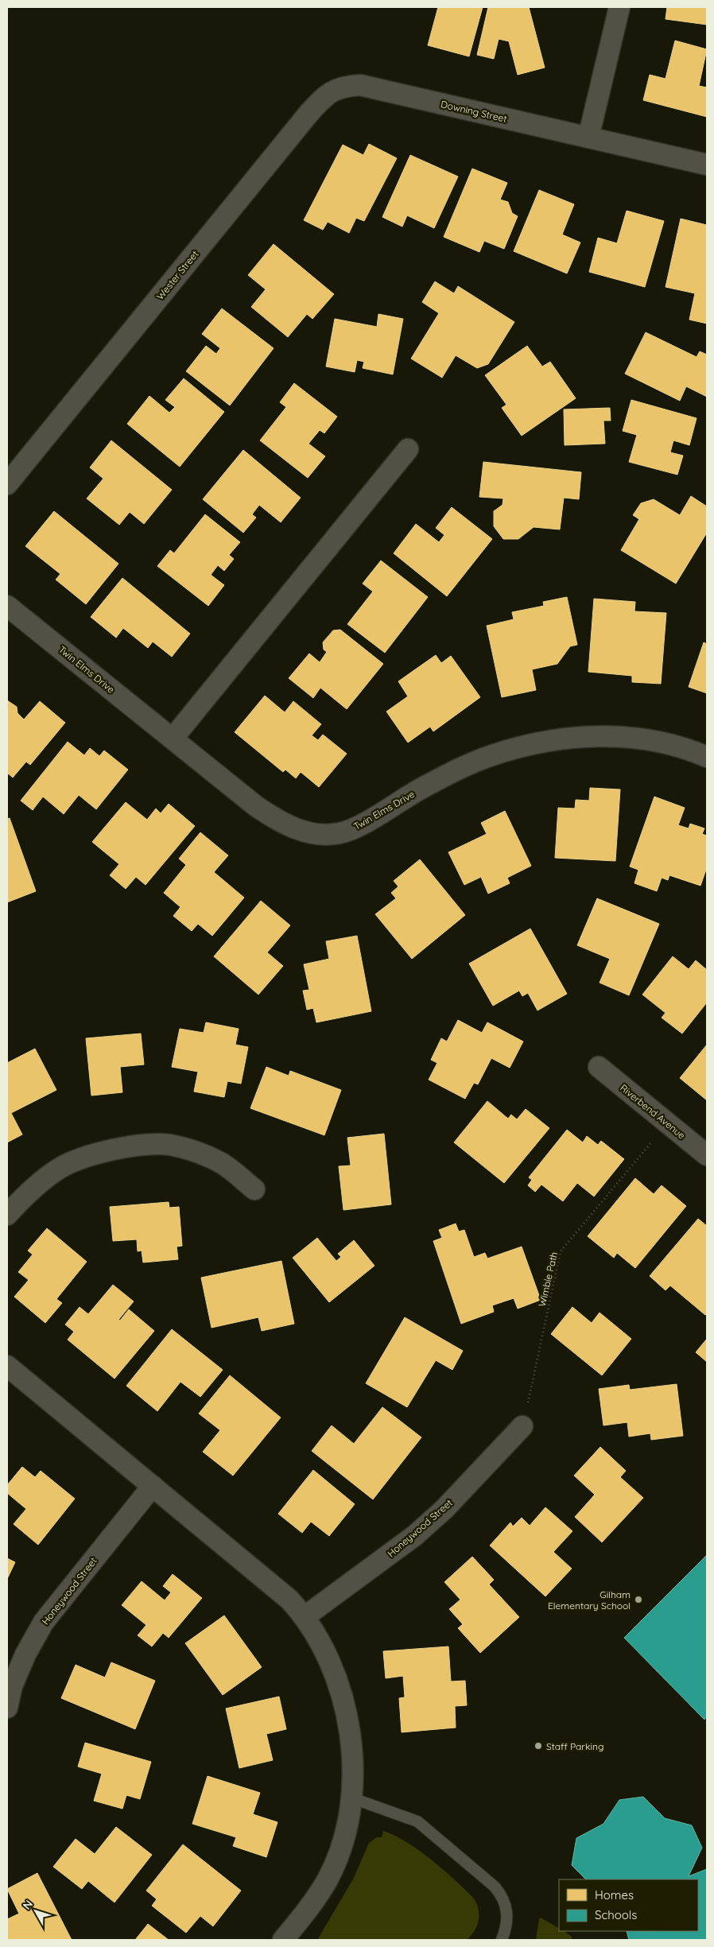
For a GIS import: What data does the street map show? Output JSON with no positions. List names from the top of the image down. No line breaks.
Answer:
{"streets":{"street":["Downing Street","Wester Street","Twin Elms Drive","Riverbend Avenue","Honeywood Street"],"path":["Wimble Path"]},"crossings":[["Downing Street","Wester Street"],["Wimble Path","Honeywood Street"]],"places":["Gilham Elementary School","Staff Parking"],"legend":["Homes","Schools"],"north":"top left"}
